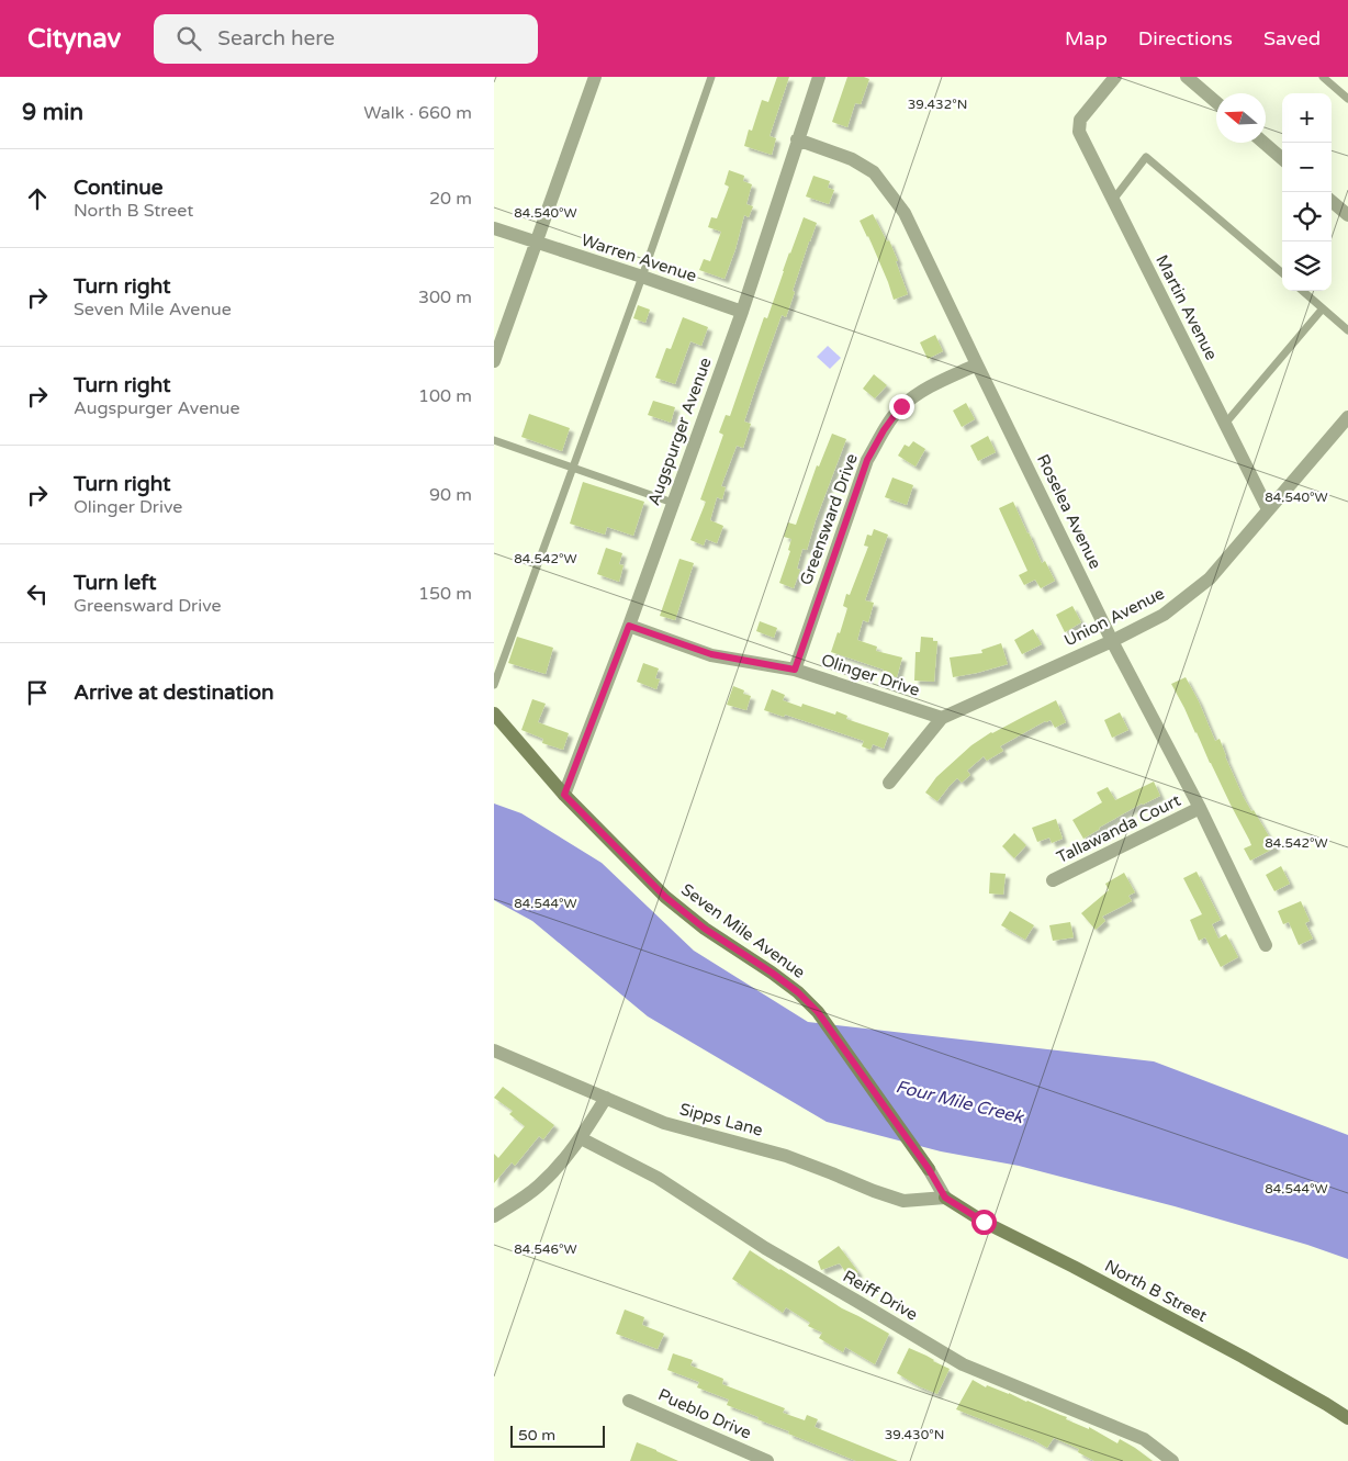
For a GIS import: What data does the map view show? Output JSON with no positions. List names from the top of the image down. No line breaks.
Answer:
{"streets":{"main road":["Seven Mile Avenue","North B Street"],"street":["Warren Avenue","Martin Avenue","Augspurger Avenue","Roselea Avenue","Greensward Drive","Union Avenue","Olinger Drive","Tallawanda Court","Sipps Lane","Reiff Drive","Pueblo Drive"]},"crossings":[["Warren Avenue","Augspurger Avenue"],["Martin Avenue","Union Avenue"],["Augspurger Avenue","Roselea Avenue"],["Augspurger Avenue","Olinger Drive"],["Augspurger Avenue","Seven Mile Avenue"],["Roselea Avenue","Greensward Drive"],["Roselea Avenue","Union Avenue"],["Roselea Avenue","Tallawanda Court"],["Greensward Drive","Olinger Drive"],["Union Avenue","Olinger Drive"],["Seven Mile Avenue","Sipps Lane"],["Seven Mile Avenue","North B Street"],["Sipps Lane","North B Street"]],"water":["Four Mile Creek"],"scale_bar":"50 m","north":"left","page":{"header":"Citynav","search":"Search here","nav":["Map","Directions","Saved"],"heading":["9 min","Walk · 660 m"],"map_buttons":["+","−"],"list":[["Continue","North B Street","20 m"],["Turn right","Seven Mile Avenue","300 m"],["Turn right","Augspurger Avenue","100 m"],["Turn right","Olinger Drive","90 m"],["Turn left","Greensward Drive","150 m"],"Arrive at destination"],"scale":"50 m"},"coordinates":["39.432°N","84.540°W","84.542°W","84.544°W","84.546°W","39.430°N"]}
